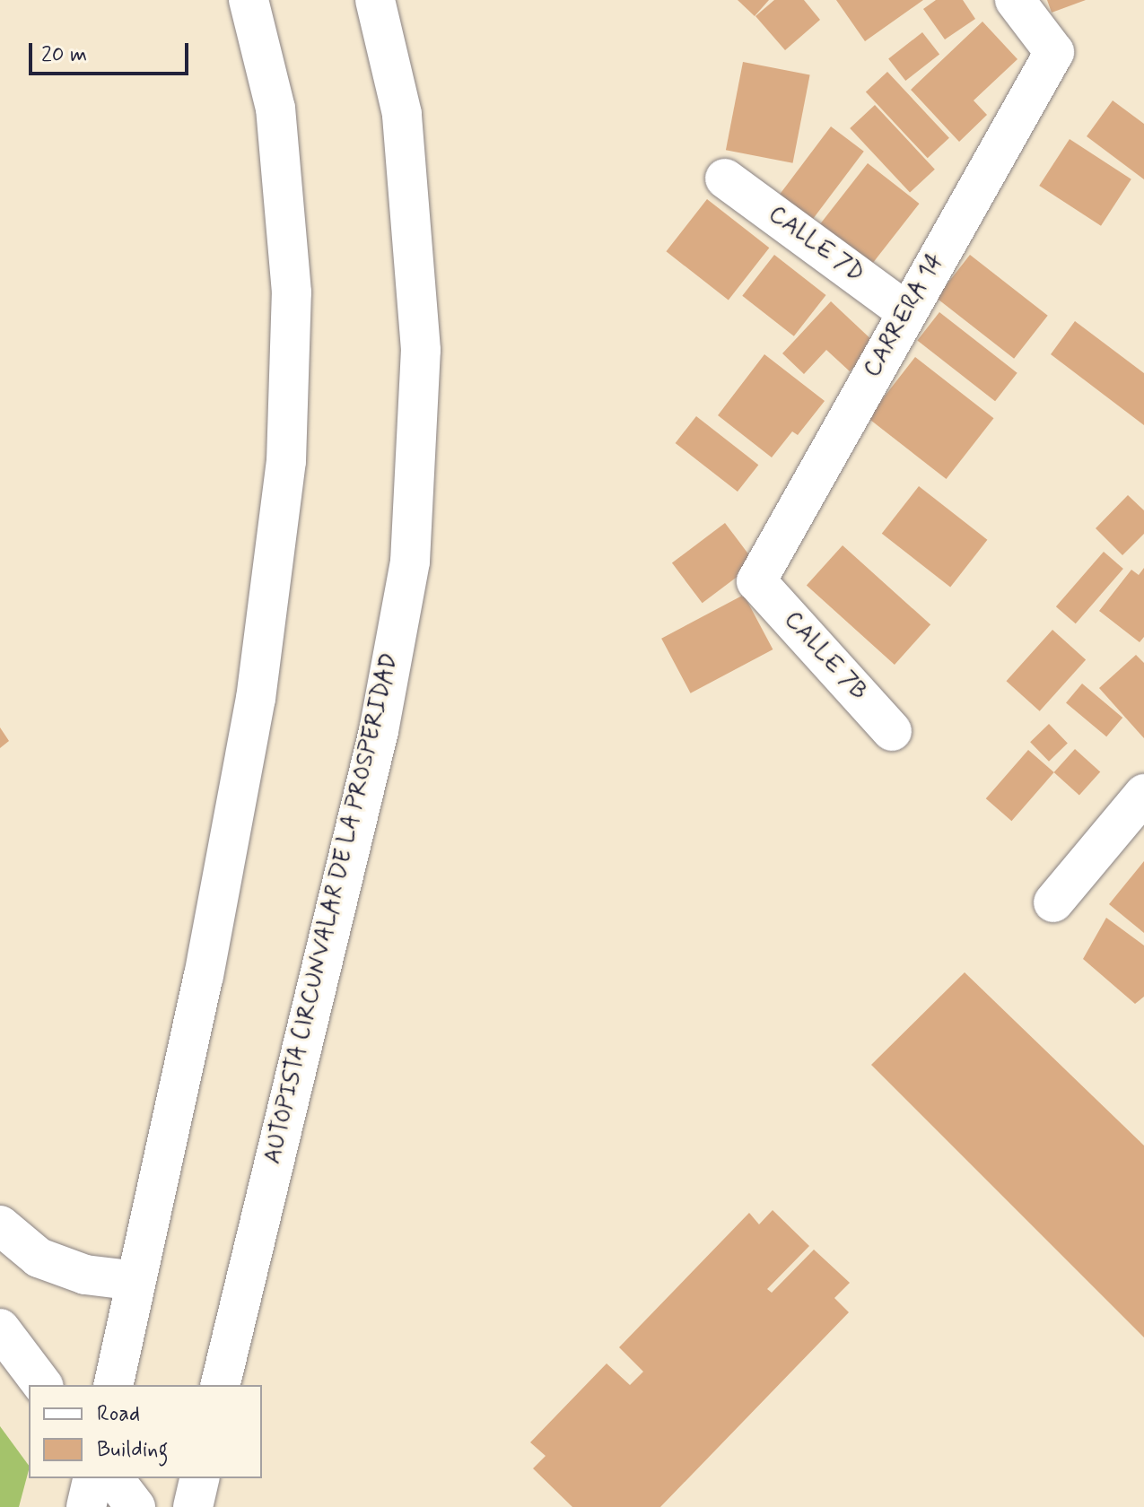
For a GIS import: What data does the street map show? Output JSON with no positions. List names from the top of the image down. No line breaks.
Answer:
{"streets":{"main road":["CALLE 7D","CARRERA 14","CALLE 7B","AUTOPISTA CIRCUNVALAR DE LA PROSPERIDAD"]},"crossings":[["CALLE 7D","CARRERA 14"],["CARRERA 14","CALLE 7B"]],"legend":["Road","Building"],"scale_bar":"20 m"}
